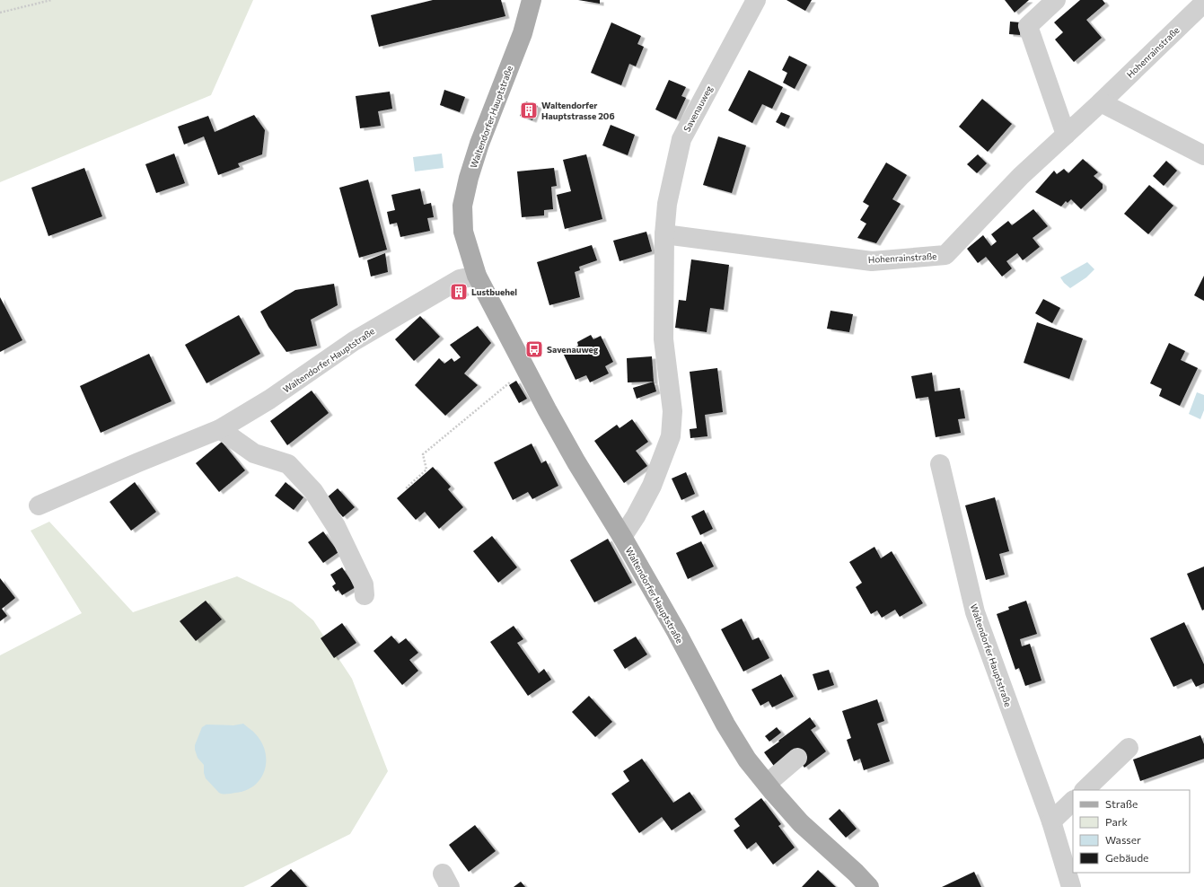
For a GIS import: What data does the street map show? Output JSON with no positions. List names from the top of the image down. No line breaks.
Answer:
{"streets":{"main road":["Waltendorfer Hauptstraße"],"street":["Hohenrainstraße","Savenauweg"]},"crossings":[["Hohenrainstraße","Savenauweg"],["Savenauweg","Waltendorfer Hauptstraße"]],"places":{"building":["Waltendorfer Hauptstrasse 206","Lustbuehel"],"bus stop":["Savenauweg"]},"legend":["Straße","Park","Wasser","Gebäude"]}
